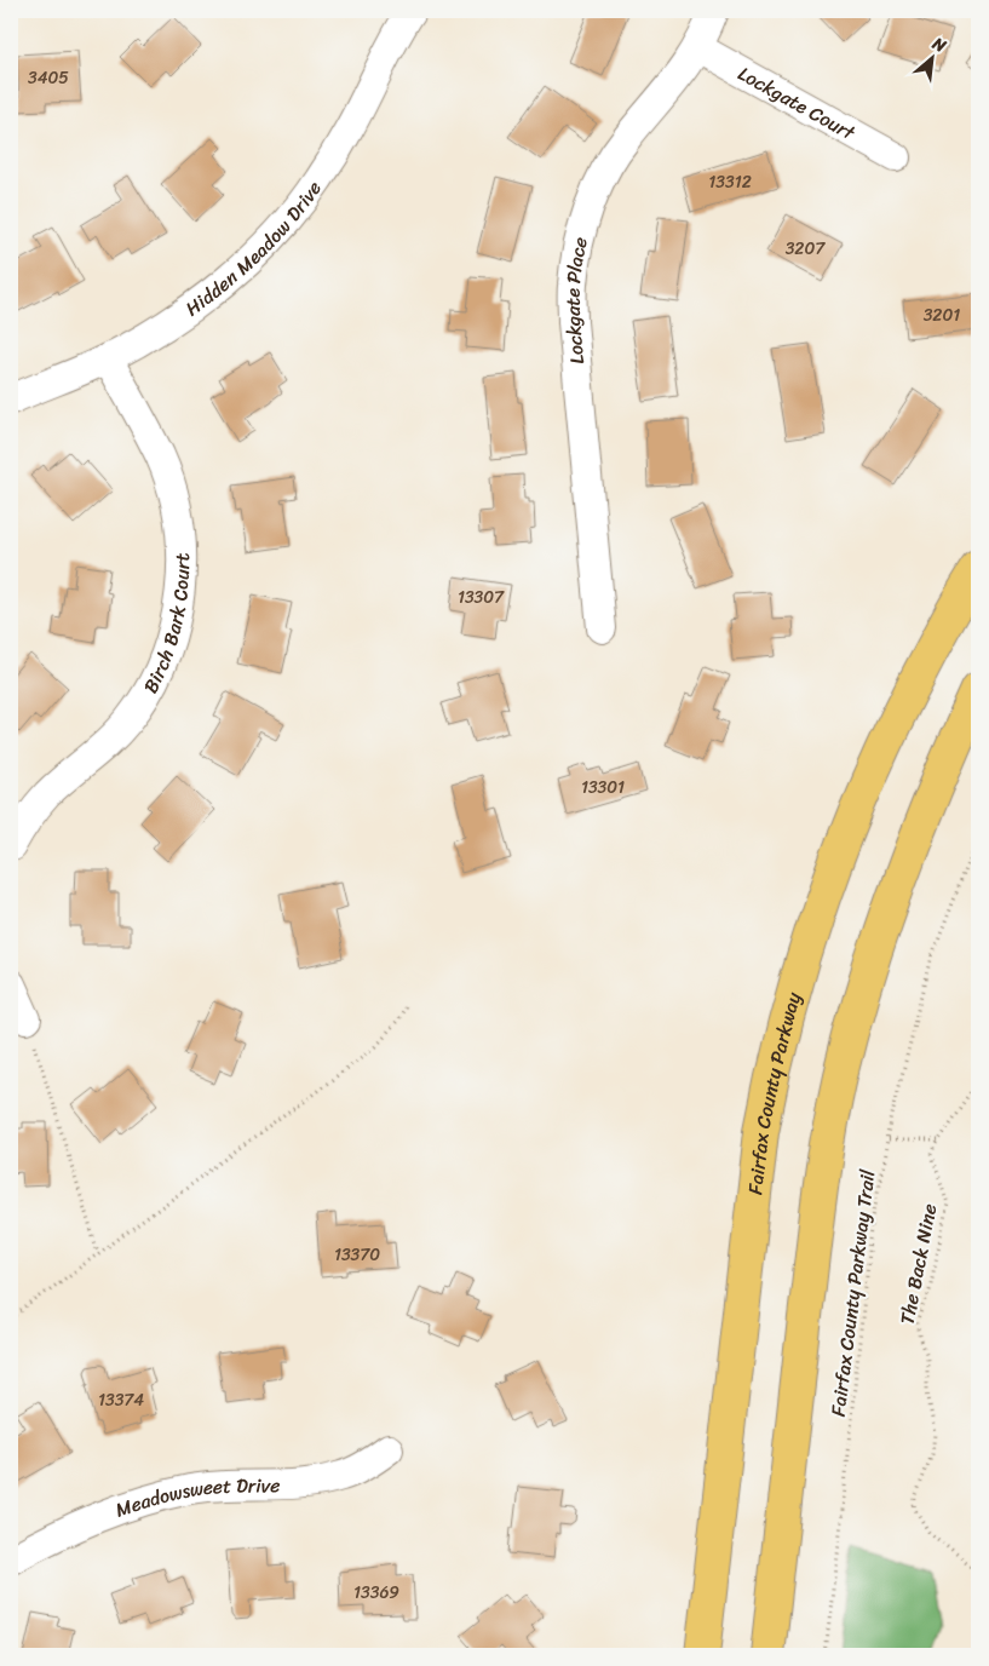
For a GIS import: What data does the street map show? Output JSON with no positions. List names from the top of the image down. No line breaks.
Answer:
{"streets":{"highway":["Fairfax County Parkway"],"street":["Lockgate Court","Hidden Meadow Drive","Lockgate Place","Birch Bark Court","Meadowsweet Drive"],"path":["The Back Nine","Fairfax County Parkway Trail"]},"crossings":[["Lockgate Court","Lockgate Place"],["Hidden Meadow Drive","Birch Bark Court"]],"house_numbers":["3405","13312","3207","3201","13307","13301","13370","13374","13369"],"north":"top right"}
